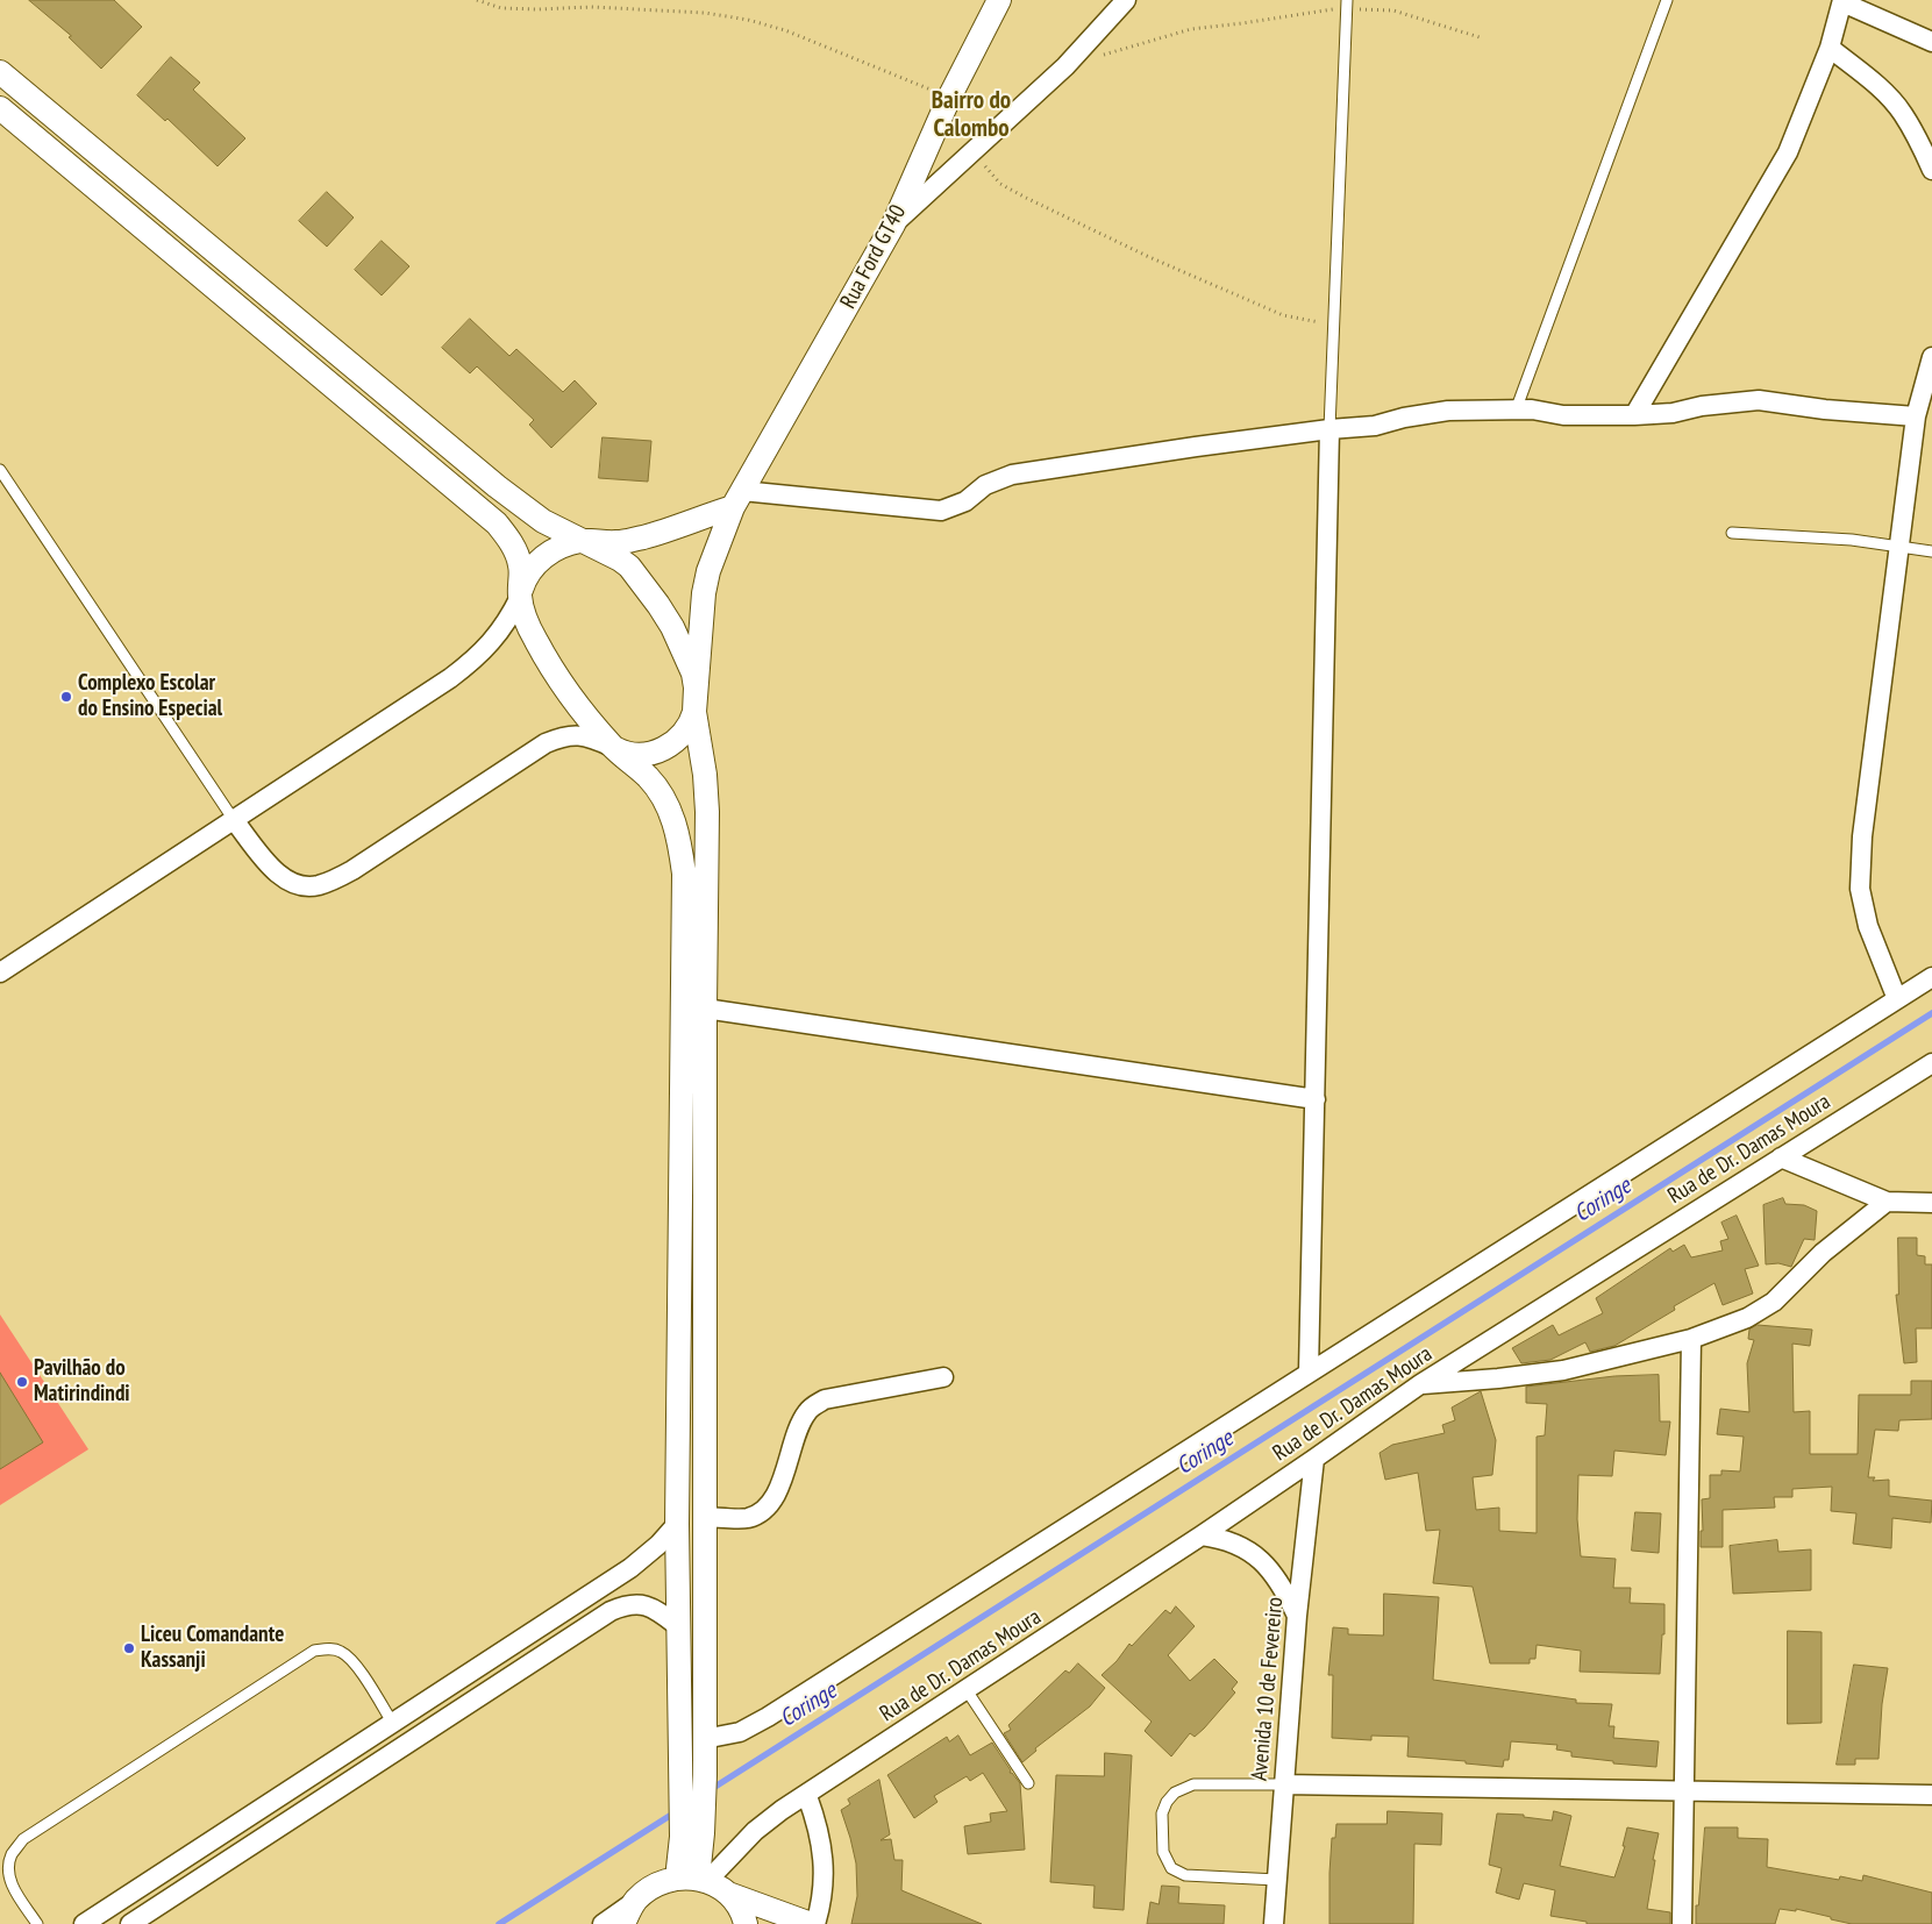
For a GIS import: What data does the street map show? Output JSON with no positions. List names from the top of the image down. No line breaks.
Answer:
{"streets":{"street":["Rua Ford GT40","Rua de Dr. Damas Moura","Avenida 10 de Fevereiro"]},"crossings":[["Rua de Dr. Damas Moura","Avenida 10 de Fevereiro"]],"districts":["Bairro do Calombo"],"water":["Coringe"],"places":["Complexo Escolar do Ensino Especial","Pavilhão do Matirindindi","Liceu Comandante Kassanji"]}
